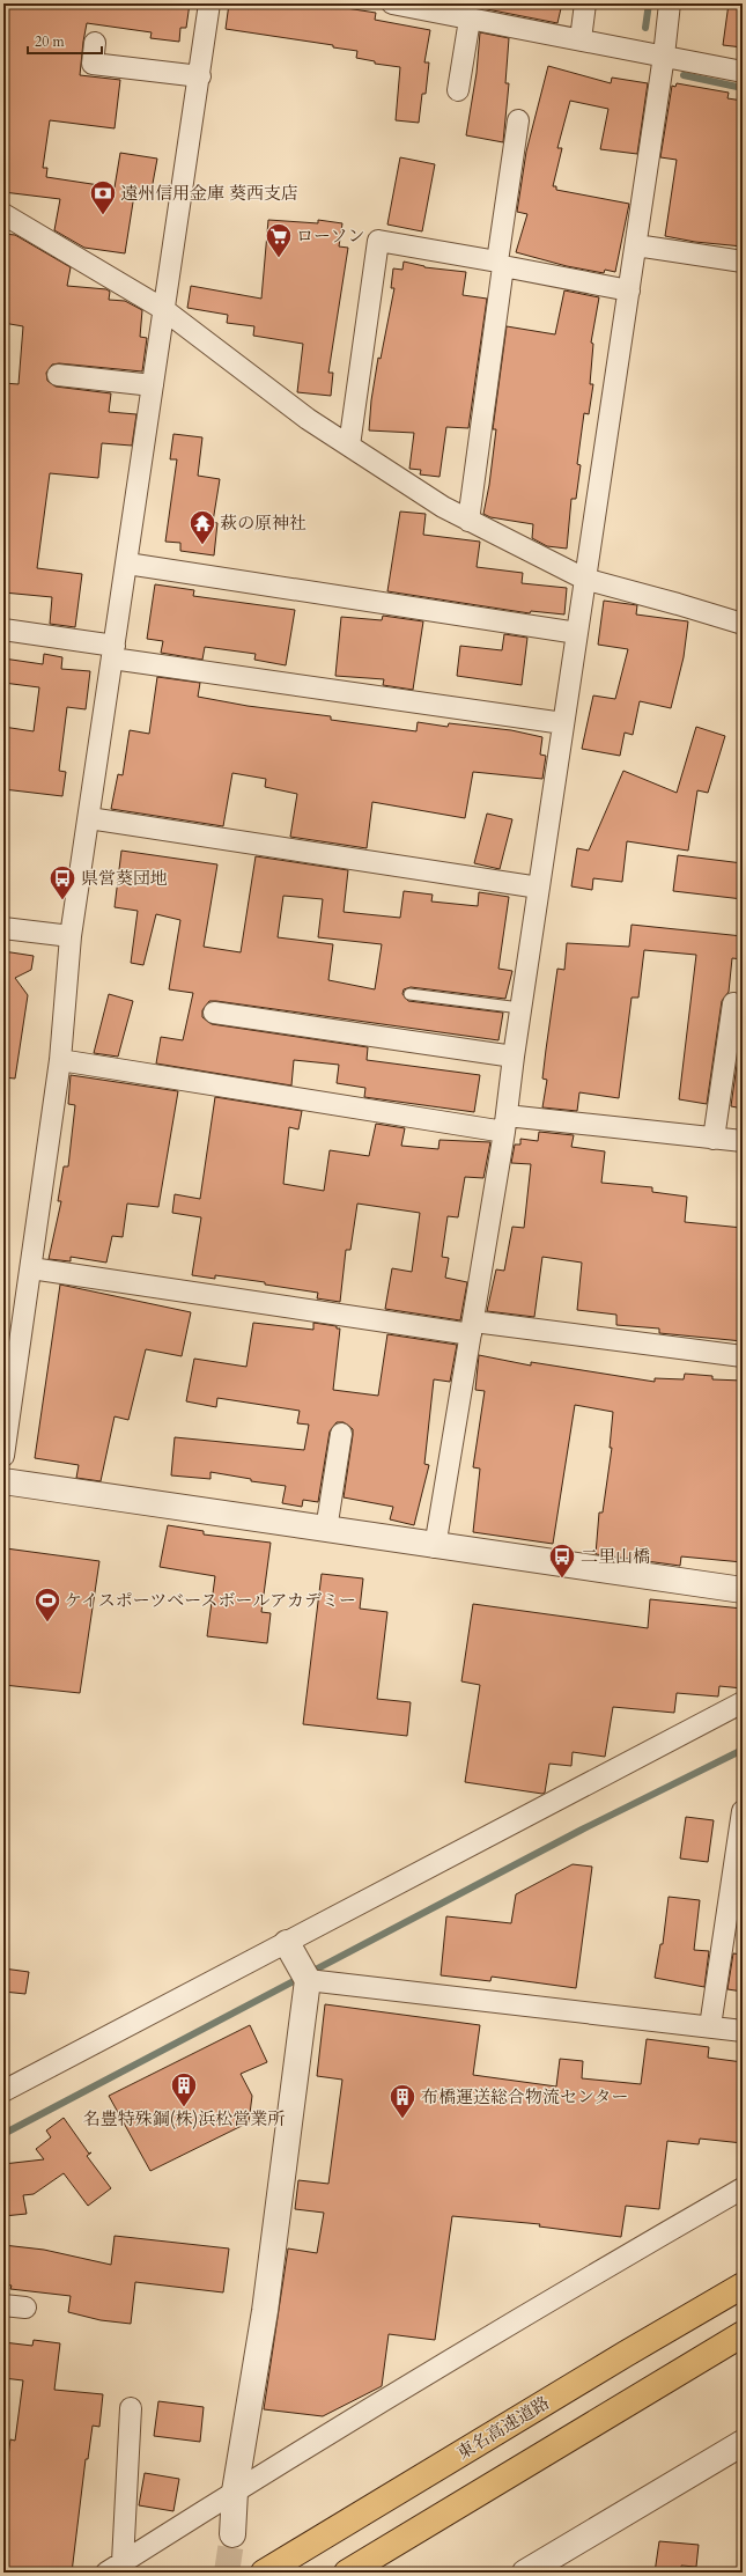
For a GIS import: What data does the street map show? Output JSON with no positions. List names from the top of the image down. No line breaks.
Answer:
{"streets":{"highway":["東名高速道路"]},"places":{"bank":["遠州信用金庫 葵西支店"],"supermarket":["ローソン"],"temple":["萩の原神社"],"bus stop":["県営葵団地","二里山橋"],"sports":["ケイスポーツベースボールアカデミー"],"building":["名豊特殊鋼(株)浜松営業所","布橋運送総合物流センター"]},"scale_bar":"20 m"}
